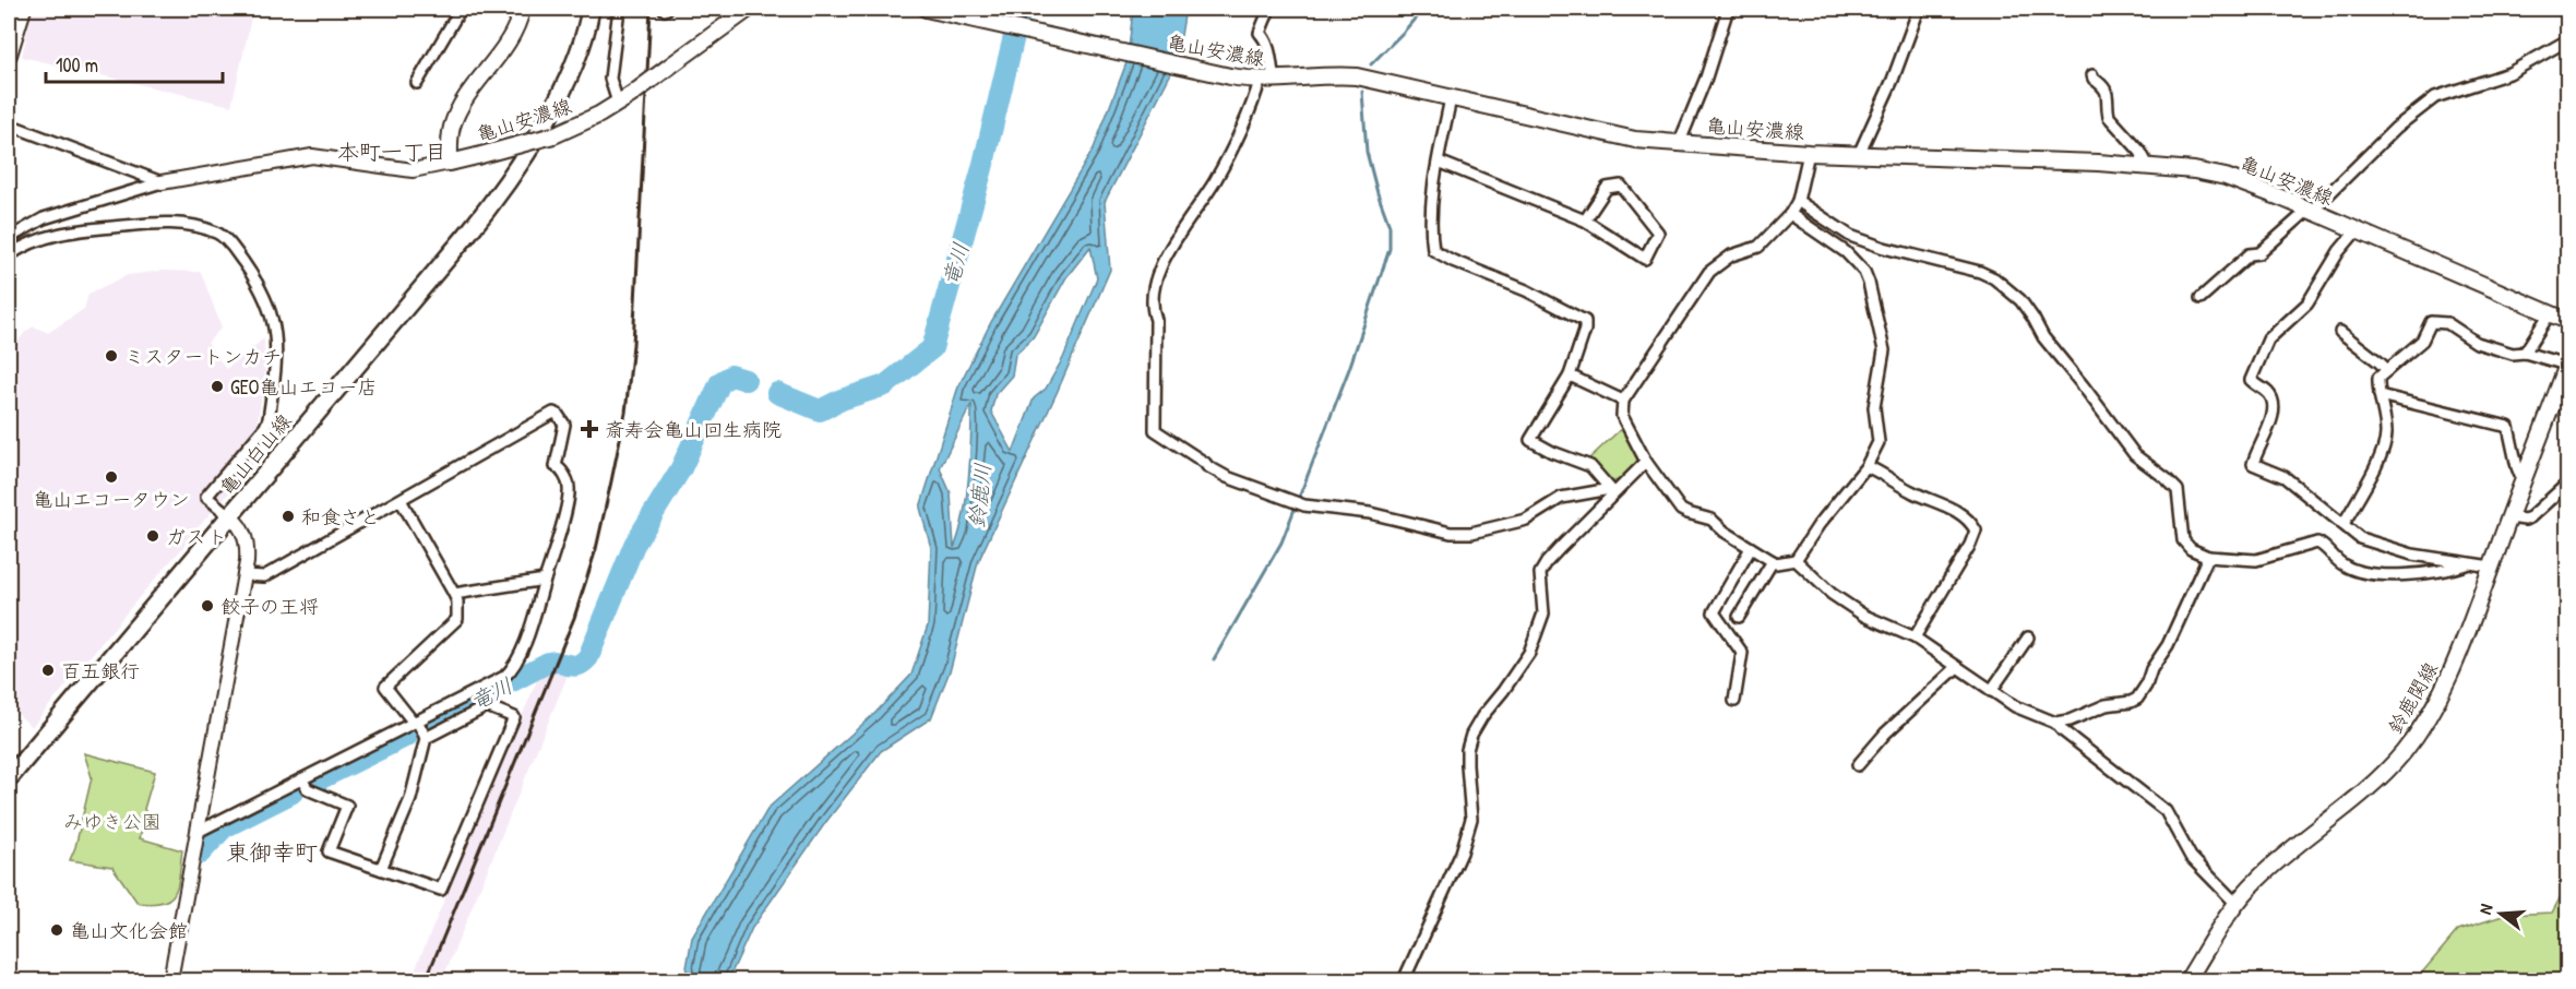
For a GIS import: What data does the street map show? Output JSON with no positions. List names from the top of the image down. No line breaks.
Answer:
{"streets":{"main road":["亀山安濃線","亀山白山線","鈴鹿関線"]},"districts":["本町一丁目","東御幸町"],"water":["竜川","鈴鹿川"],"parks":["みゆき公園"],"places":{"other":["ミスタートンカチ","GEO亀山エコー店","亀山エコータウン","和食さと","ガスト","餃子の王将","百五銀行","亀山文化会館"],"health":["斎寿会亀山回生病院"]},"scale_bar":"100 m","north":"left"}
